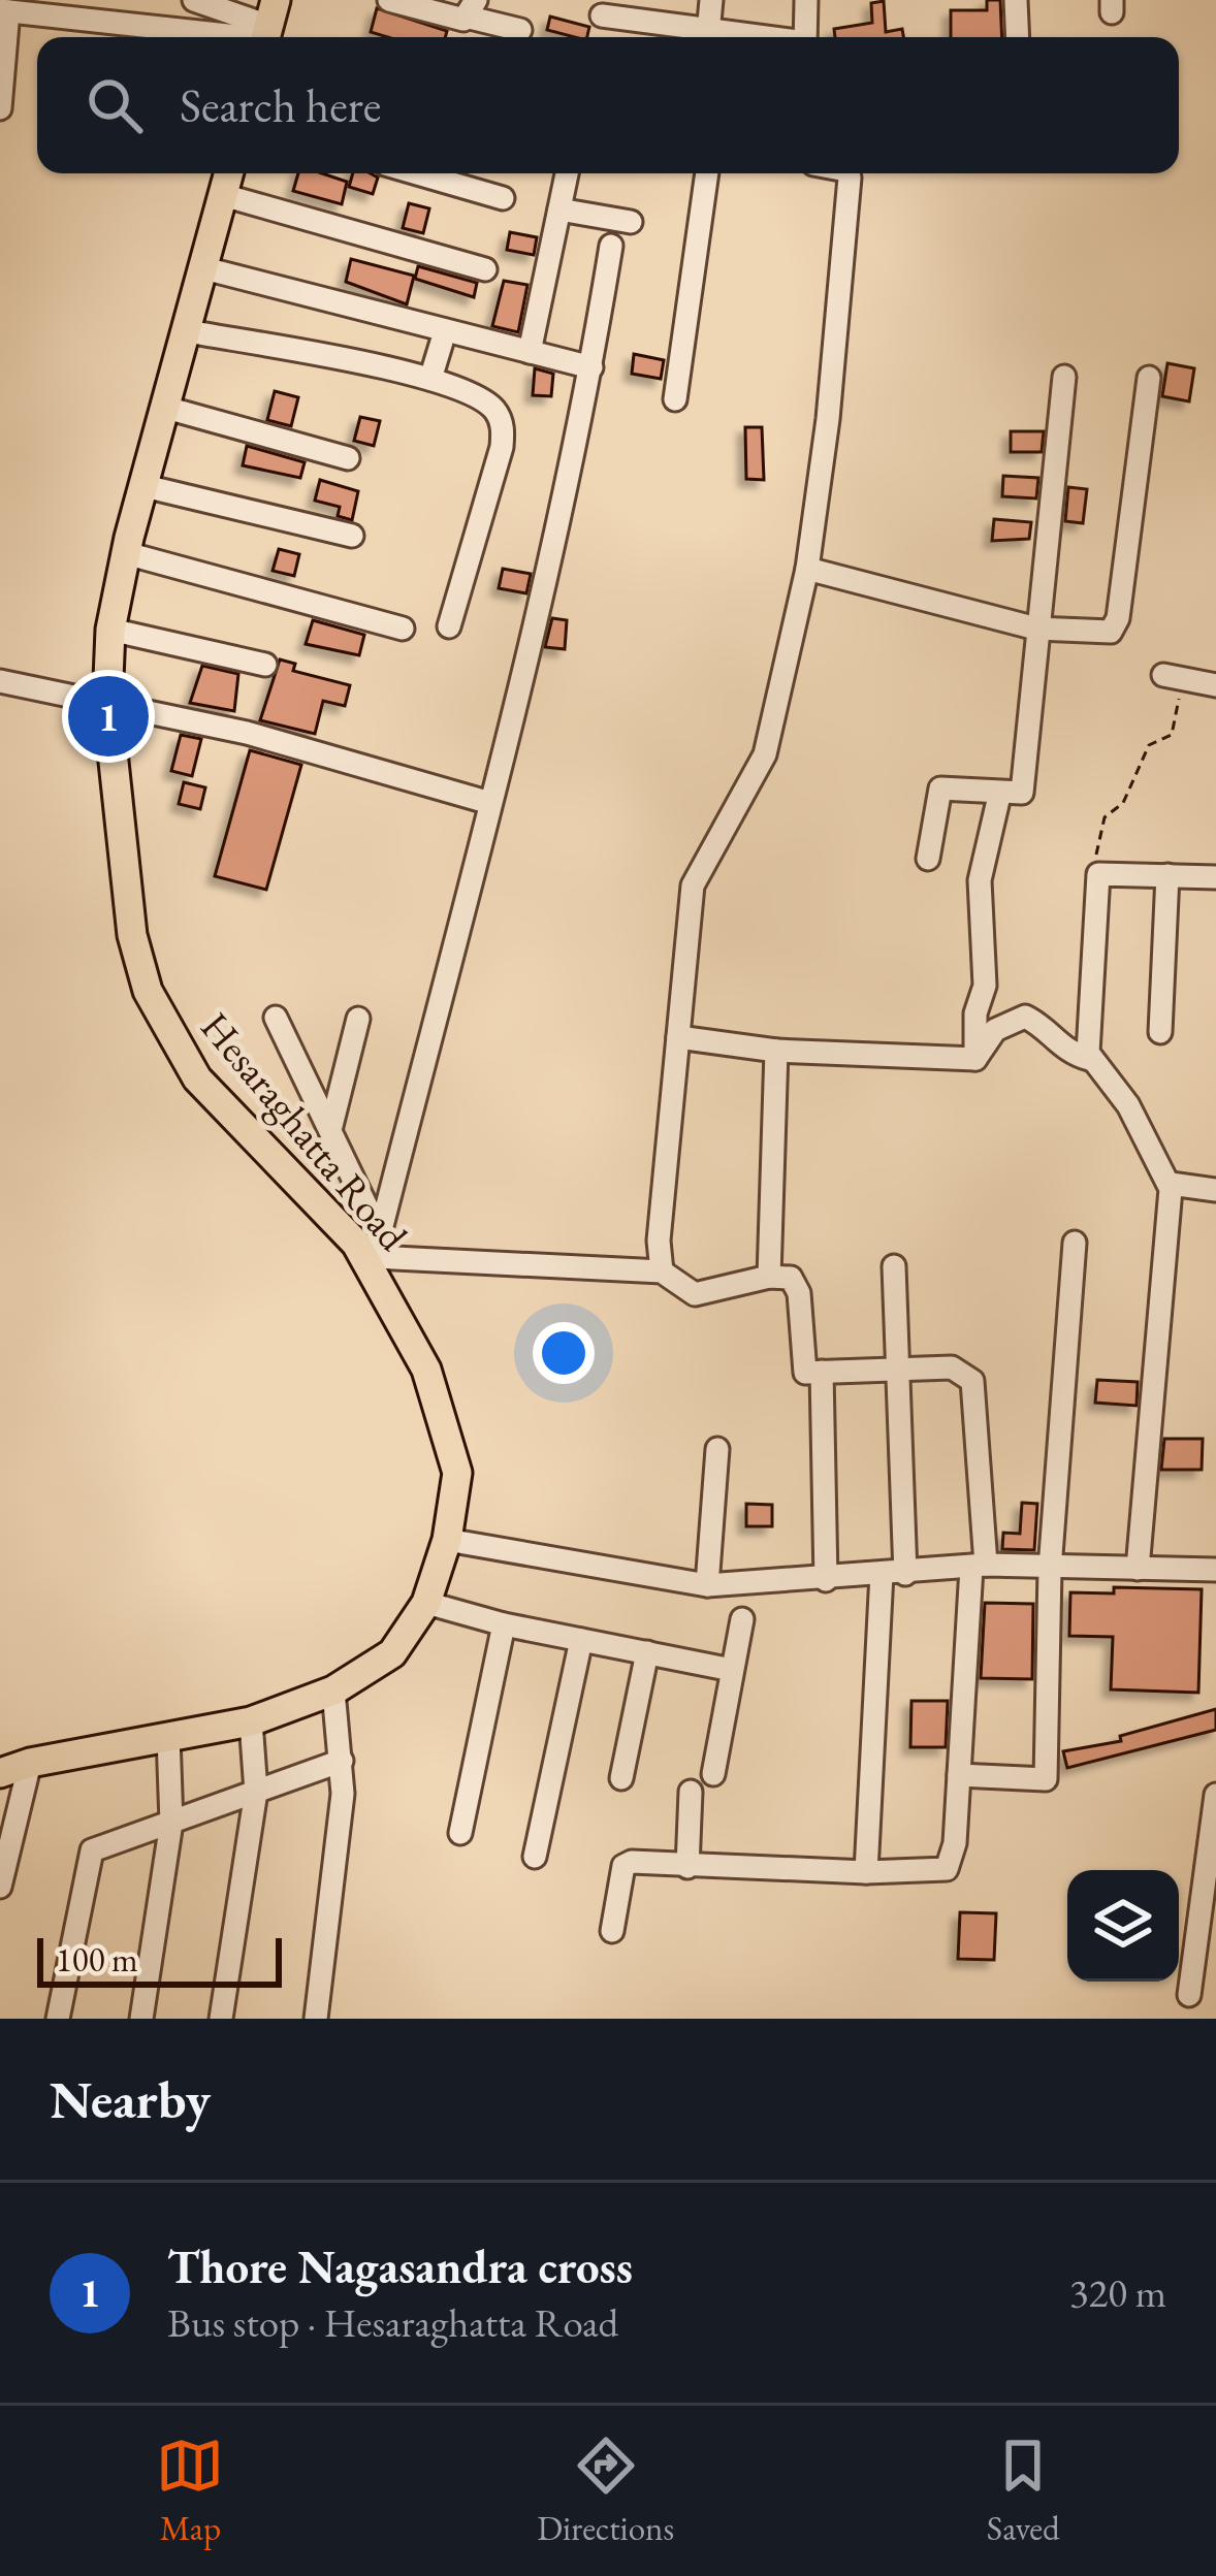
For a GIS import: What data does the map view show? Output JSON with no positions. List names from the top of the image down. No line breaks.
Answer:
{"streets":{"main road":["Hesaraghatta Road"]},"scale_bar":"100 m","page":{"search":"Search here","pins":"1","scale":"100 m","heading":"Nearby","list":[{"mark":"1","name":"Thore Nagasandra cross","note":"Bus stop · Hesaraghatta Road","value":"320 m"}],"nav":["Map","Directions","Saved"]}}
